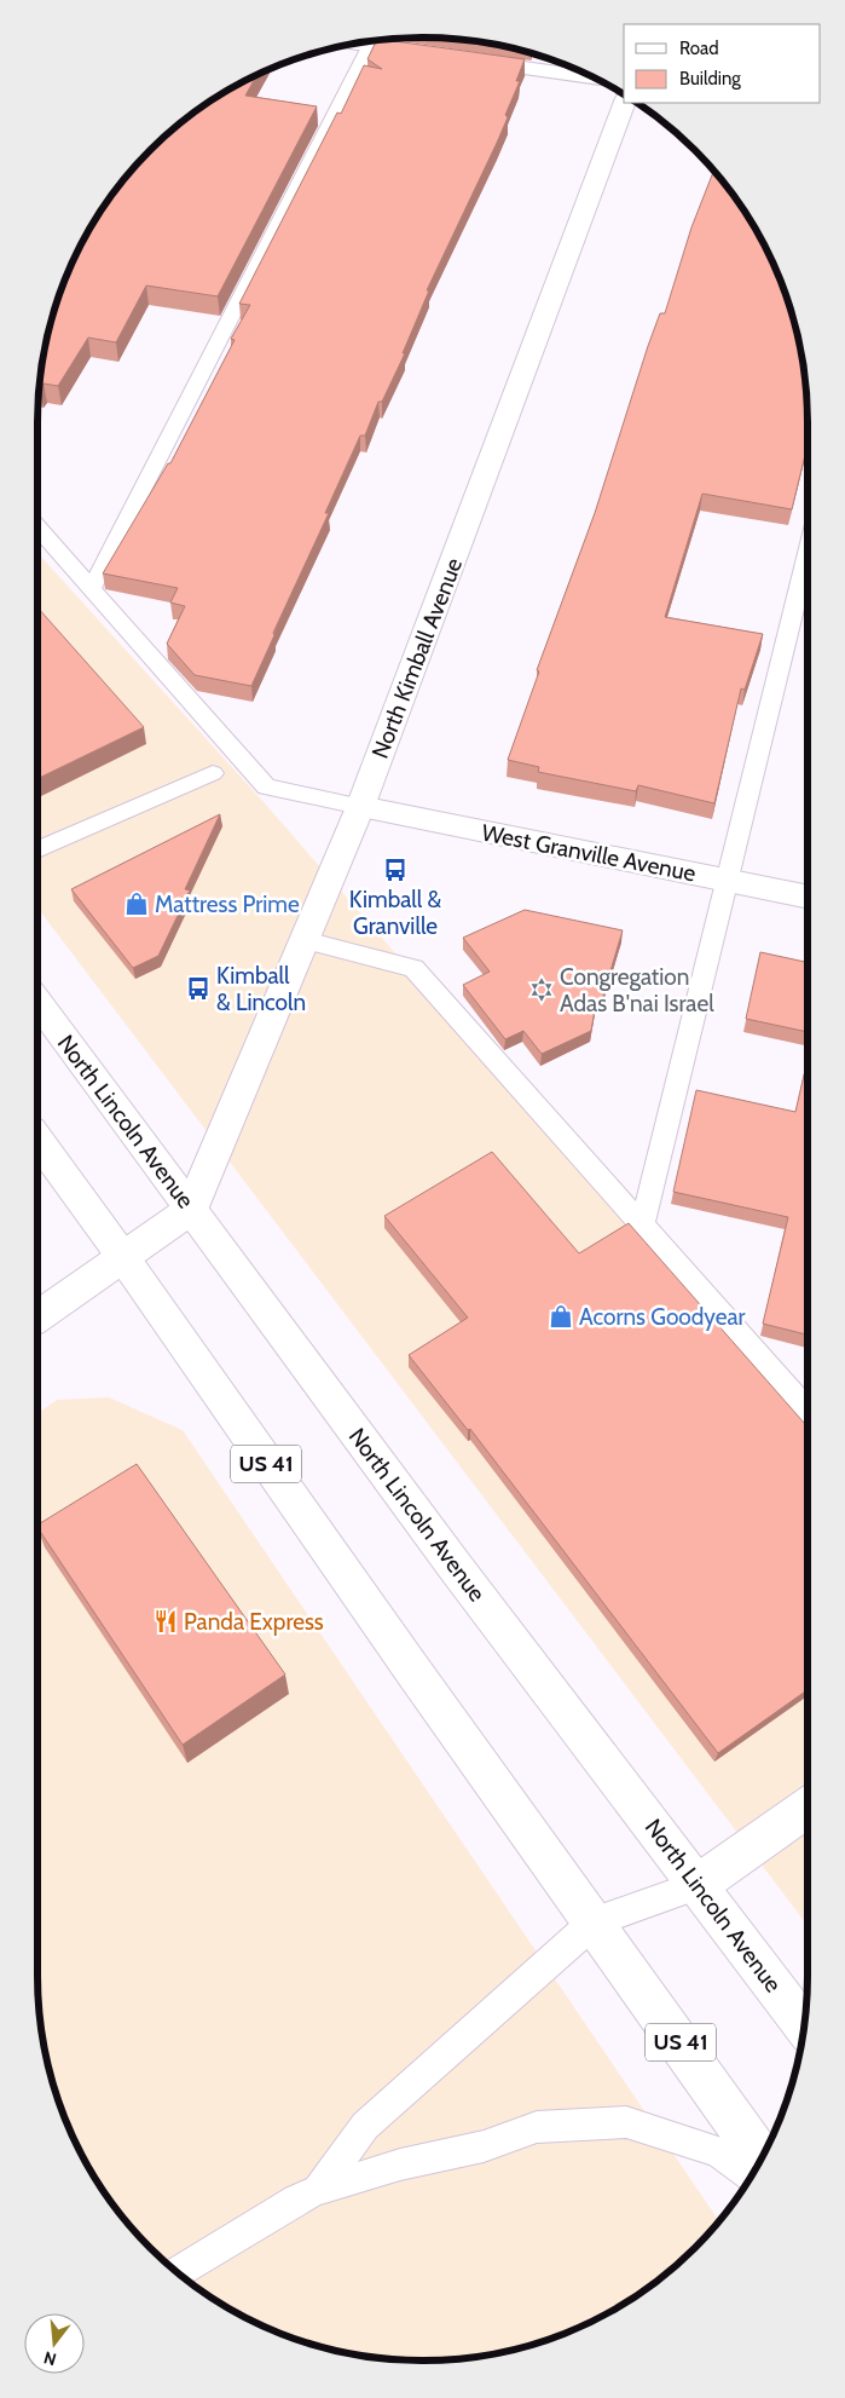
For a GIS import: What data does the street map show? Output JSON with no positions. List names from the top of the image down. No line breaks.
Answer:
{"streets":{"street":["North Kimball Avenue","West Granville Avenue","North Lincoln Avenue","US 41"]},"crossings":[["North Kimball Avenue","West Granville Avenue"],["North Kimball Avenue","North Lincoln Avenue"]],"places":{"bus stop":["Kimball & Granville","Kimball & Lincoln"],"shop":["Mattress Prime","Acorns Goodyear"],"synagogue":["Congregation Adas B'nai Israel"],"restaurant":["Panda Express"]},"legend":["Road","Building"],"north":"bottom"}
